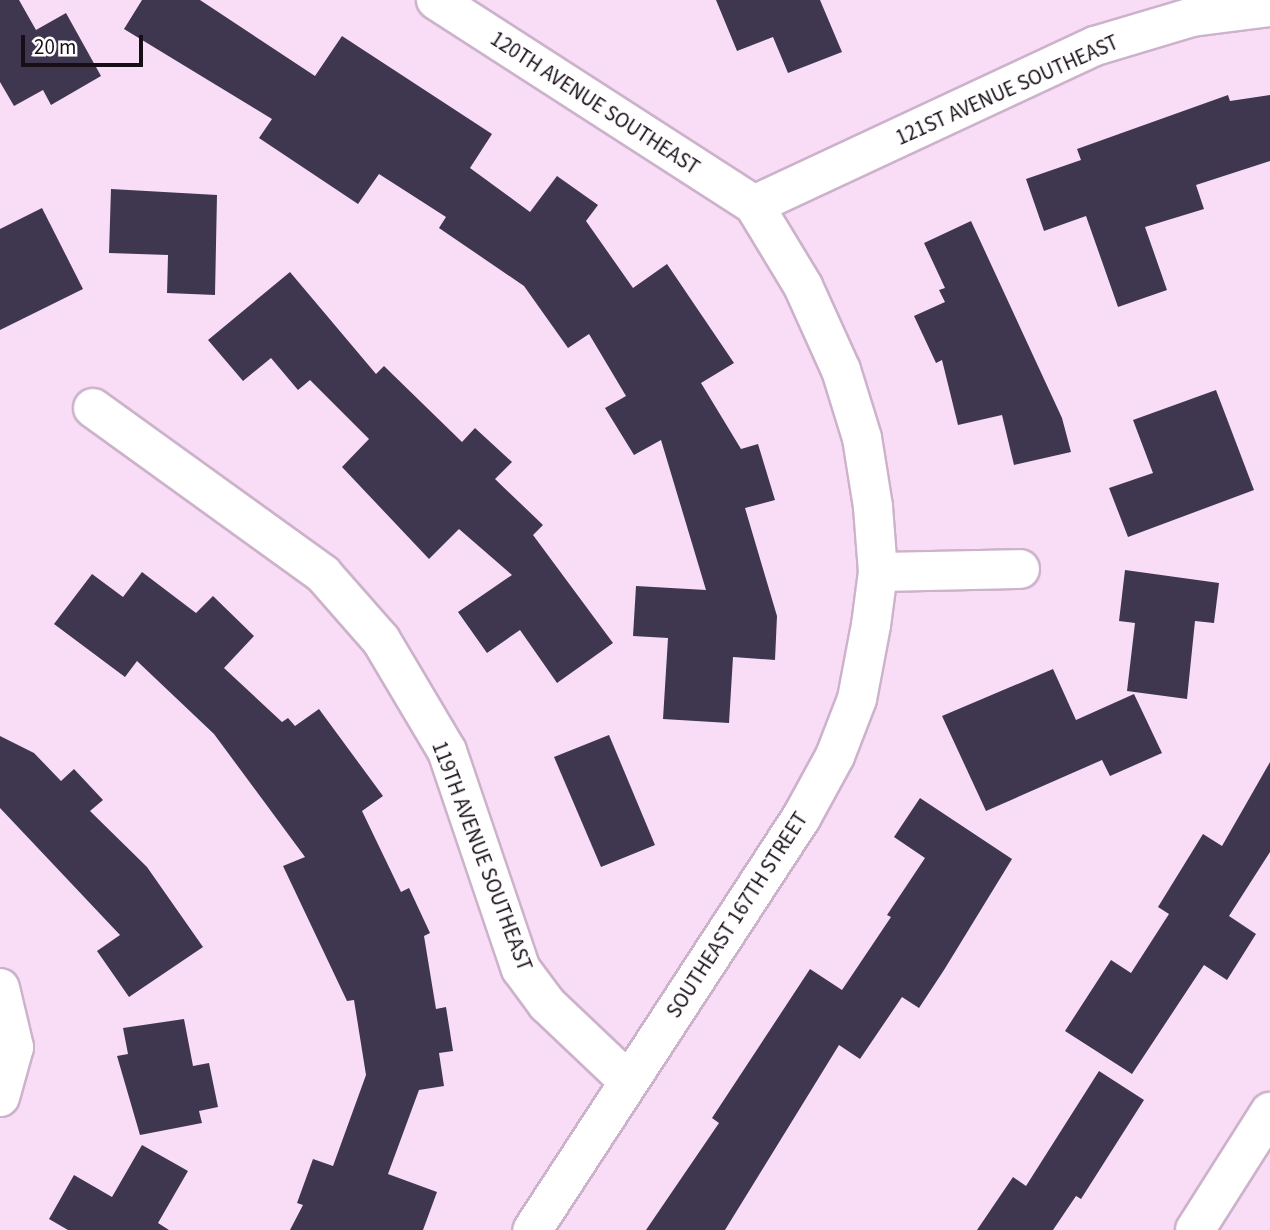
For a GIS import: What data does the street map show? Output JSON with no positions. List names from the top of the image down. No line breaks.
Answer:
{"streets":{"street":["121ST AVENUE SOUTHEAST","120TH AVENUE SOUTHEAST","119TH AVENUE SOUTHEAST","SOUTHEAST 167TH STREET"]},"crossings":[["121ST AVENUE SOUTHEAST","120TH AVENUE SOUTHEAST"],["121ST AVENUE SOUTHEAST","SOUTHEAST 167TH STREET"],["120TH AVENUE SOUTHEAST","SOUTHEAST 167TH STREET"],["119TH AVENUE SOUTHEAST","SOUTHEAST 167TH STREET"]],"scale_bar":"20 m"}
